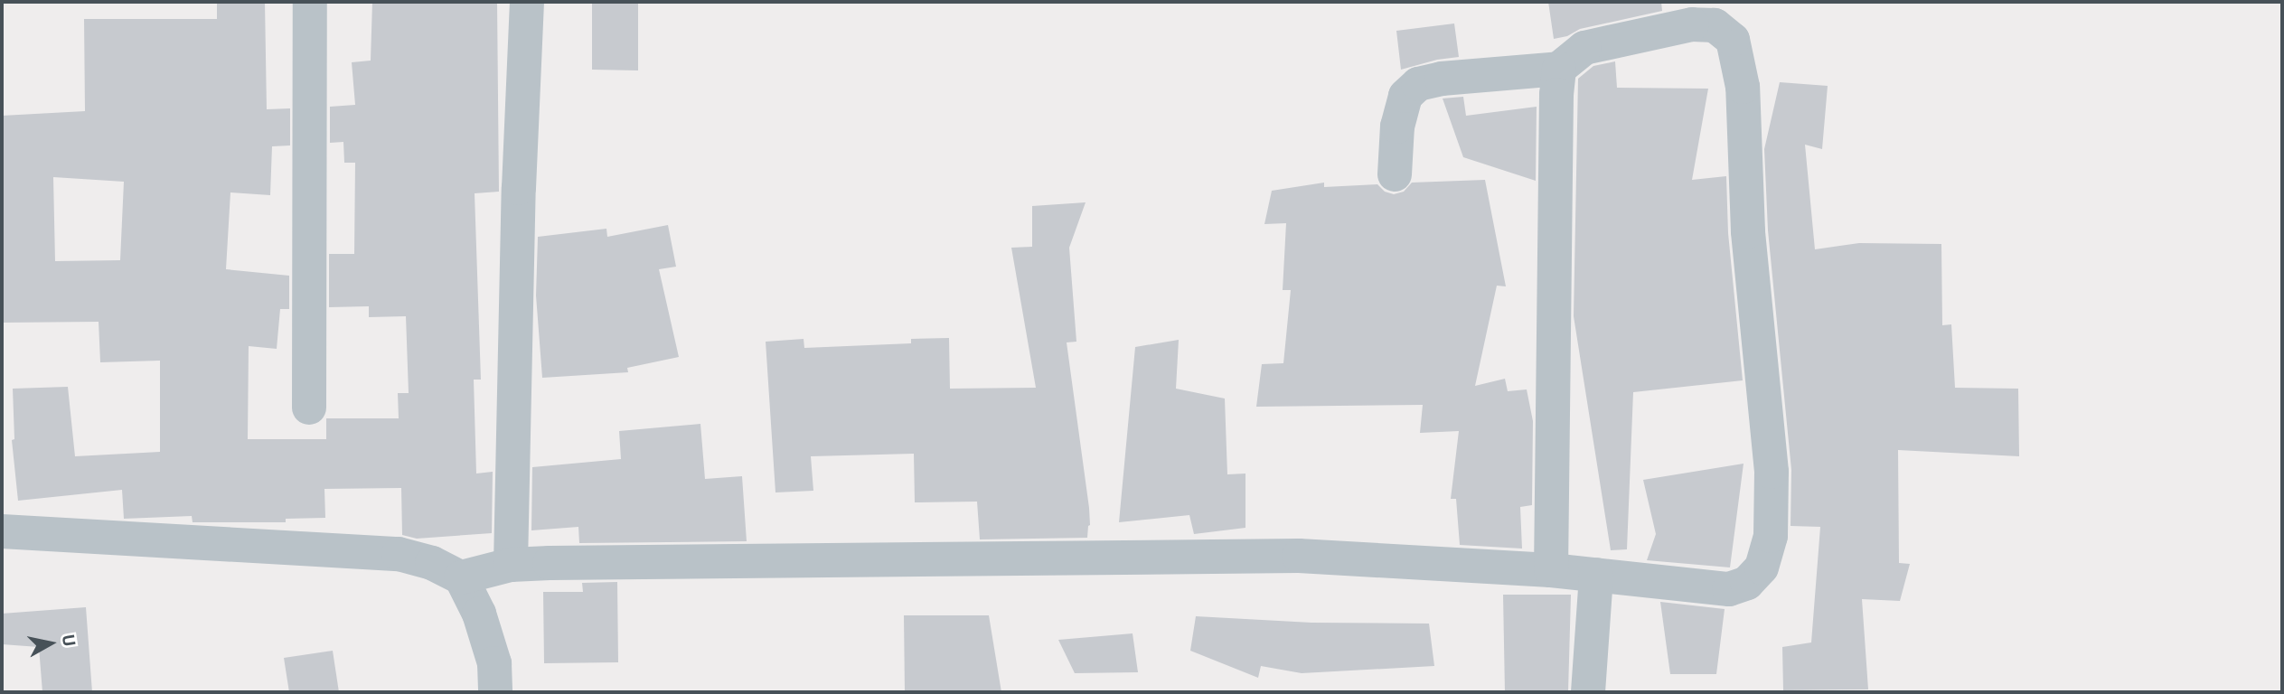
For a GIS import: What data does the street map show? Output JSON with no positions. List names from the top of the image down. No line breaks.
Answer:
{"north":"right"}
